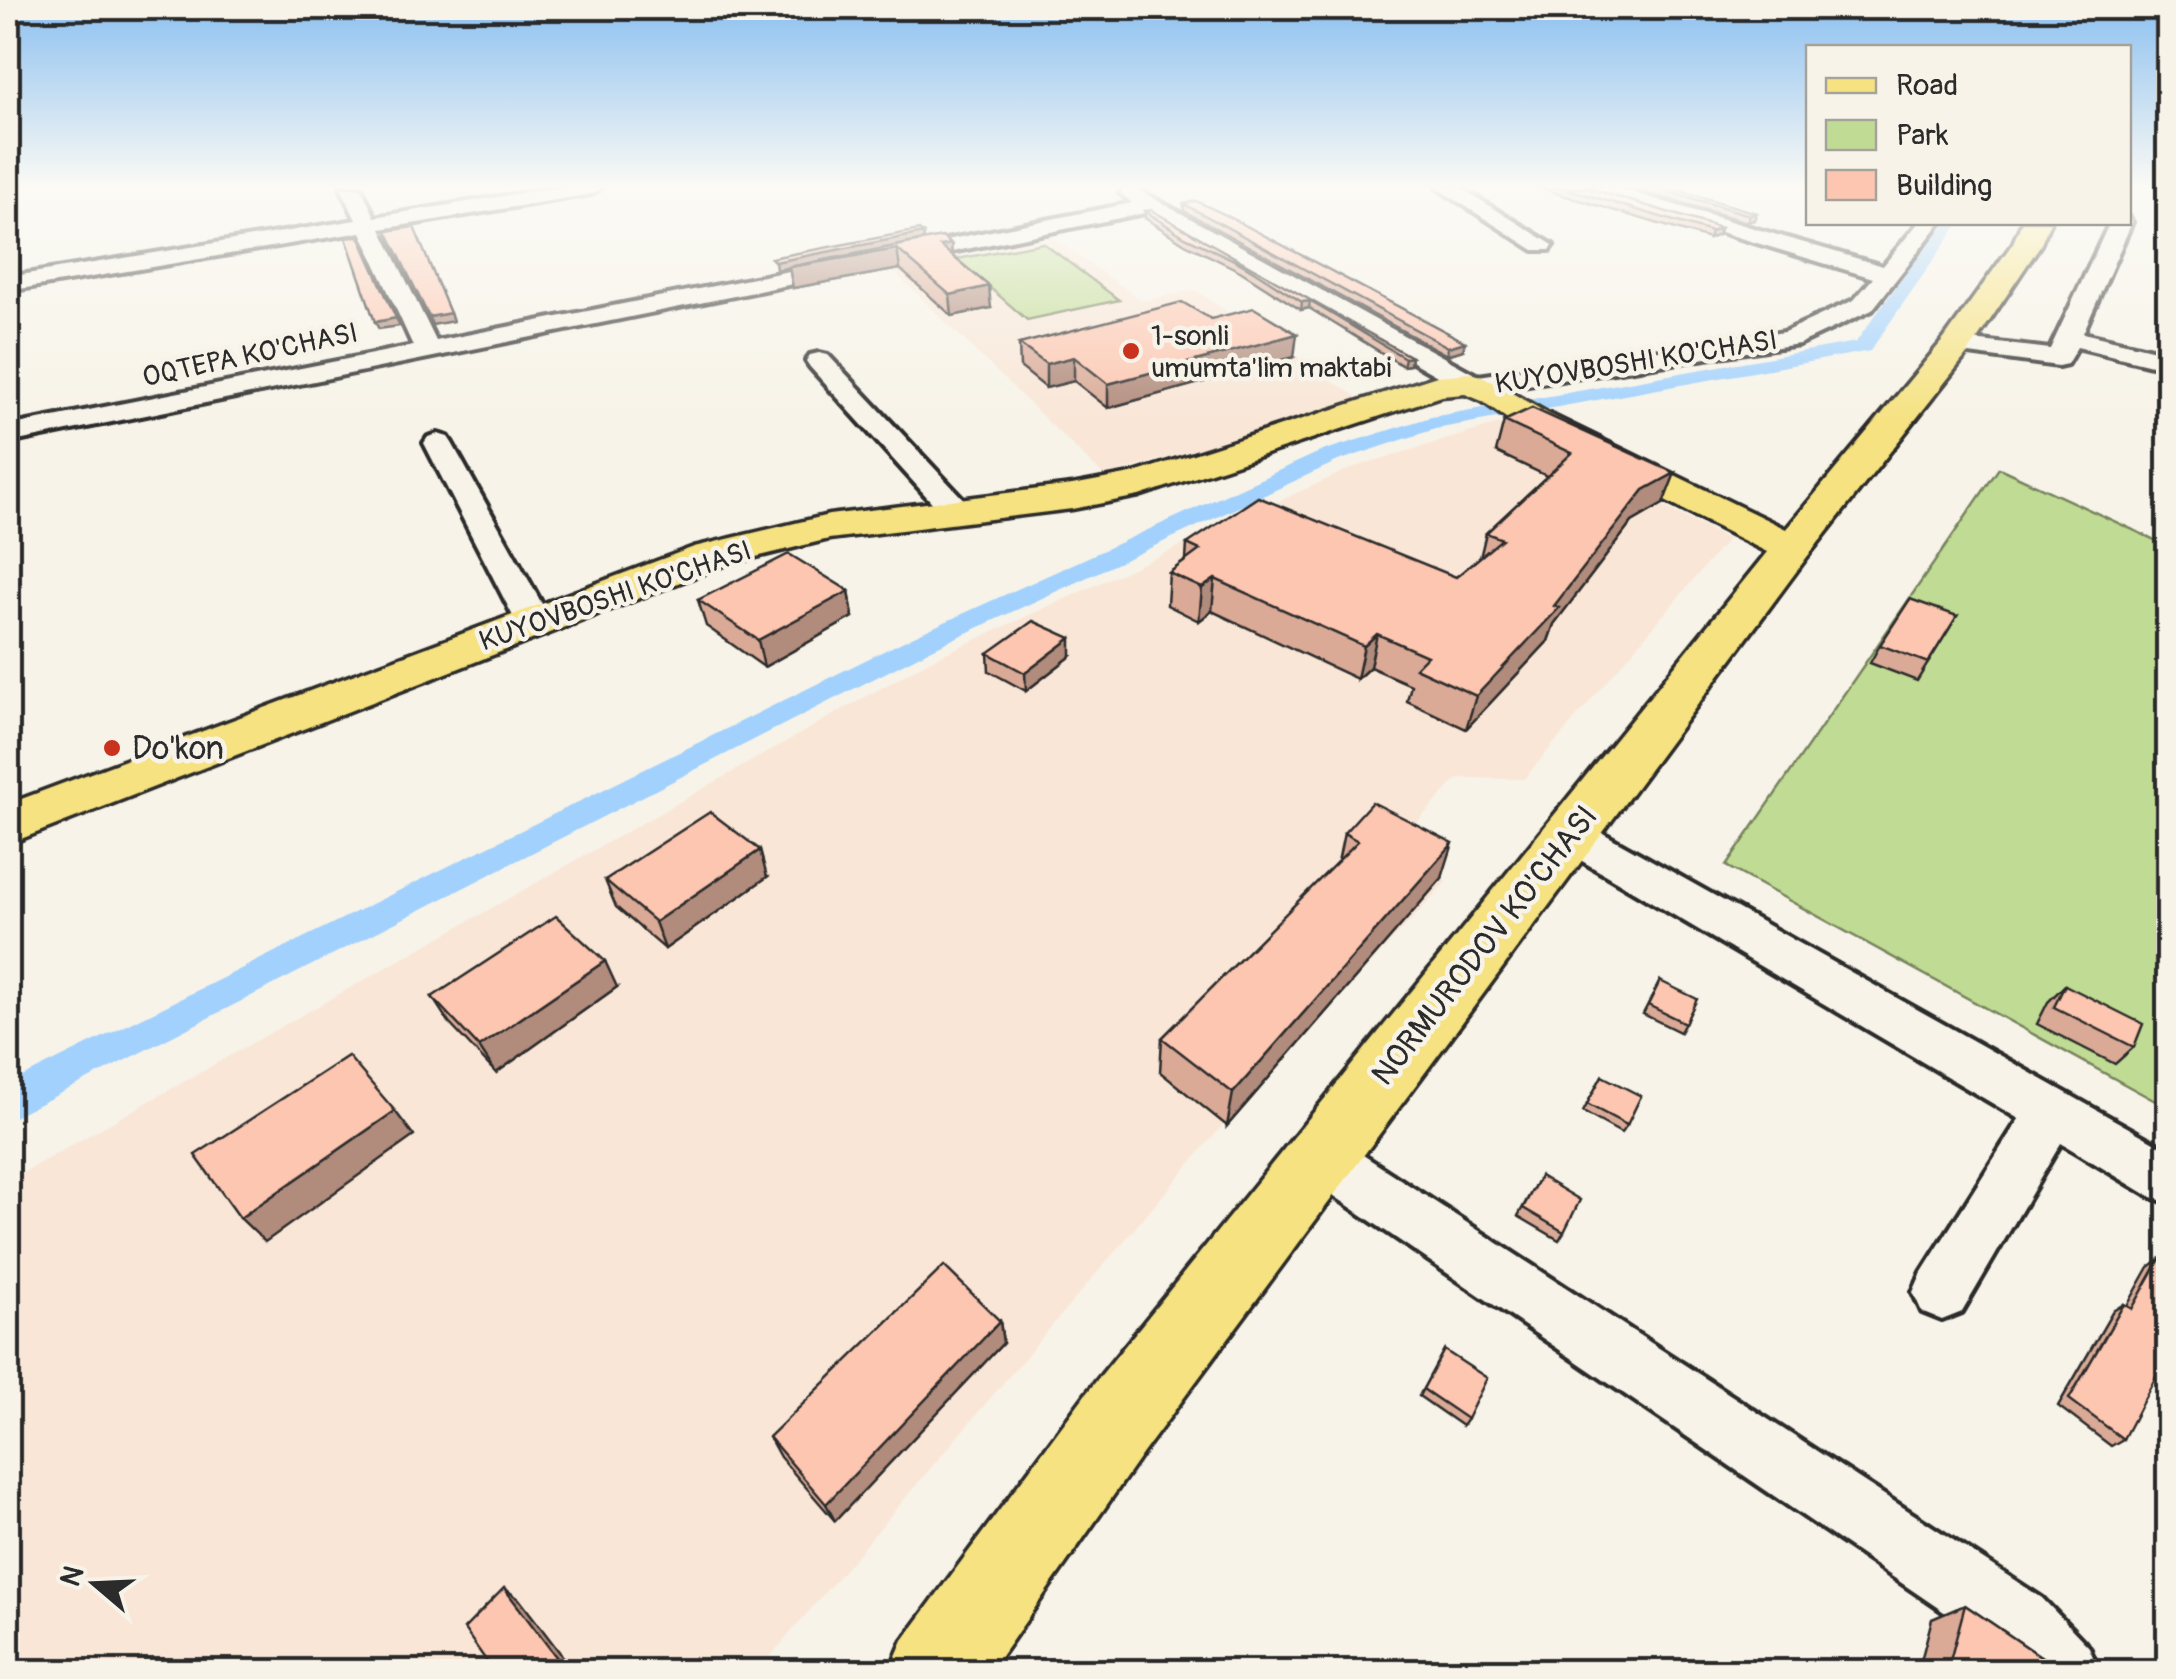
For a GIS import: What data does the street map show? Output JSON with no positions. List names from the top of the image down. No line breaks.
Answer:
{"streets":{"main road":["KUYOVBOSHI KO'CHASI","NORMURODOV KO'CHASI"],"street":["OQTEPA KO'CHASI"]},"places":["1-sonli umumta'lim maktabi","Do'kon"],"legend":["Road","Park","Building"],"north":"left"}
